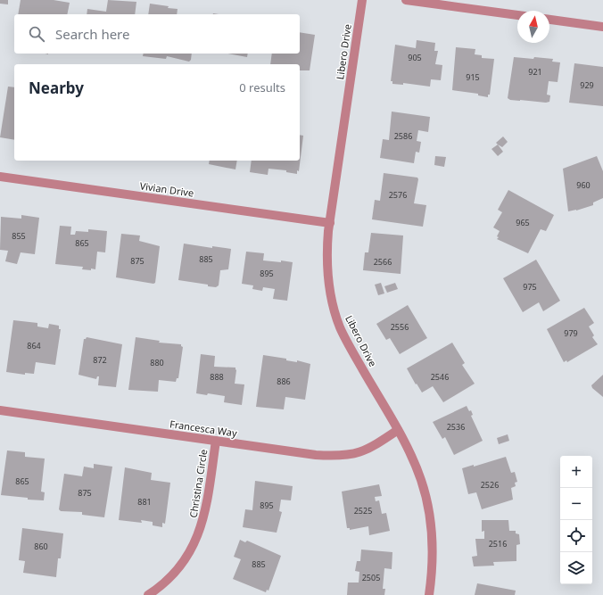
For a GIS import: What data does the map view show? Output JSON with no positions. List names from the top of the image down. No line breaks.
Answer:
{"streets":{"street":["Libero Drive","Vivian Drive","Francesca Way","Christina Circle"]},"crossings":[["Libero Drive","Vivian Drive"],["Libero Drive","Francesca Way"],["Francesca Way","Christina Circle"]],"house_numbers":["905","921","915","929","2586","960","2576","965","855","865","885","875","2566","895","975","2556","979","864","872","880","888","2546","886","2536","865","2526","875","881","895","2525","2516","860","885","2505"],"north":"top","page":{"search":"Search here","heading":["Nearby","0 results"],"map_buttons":["+","−"]}}
